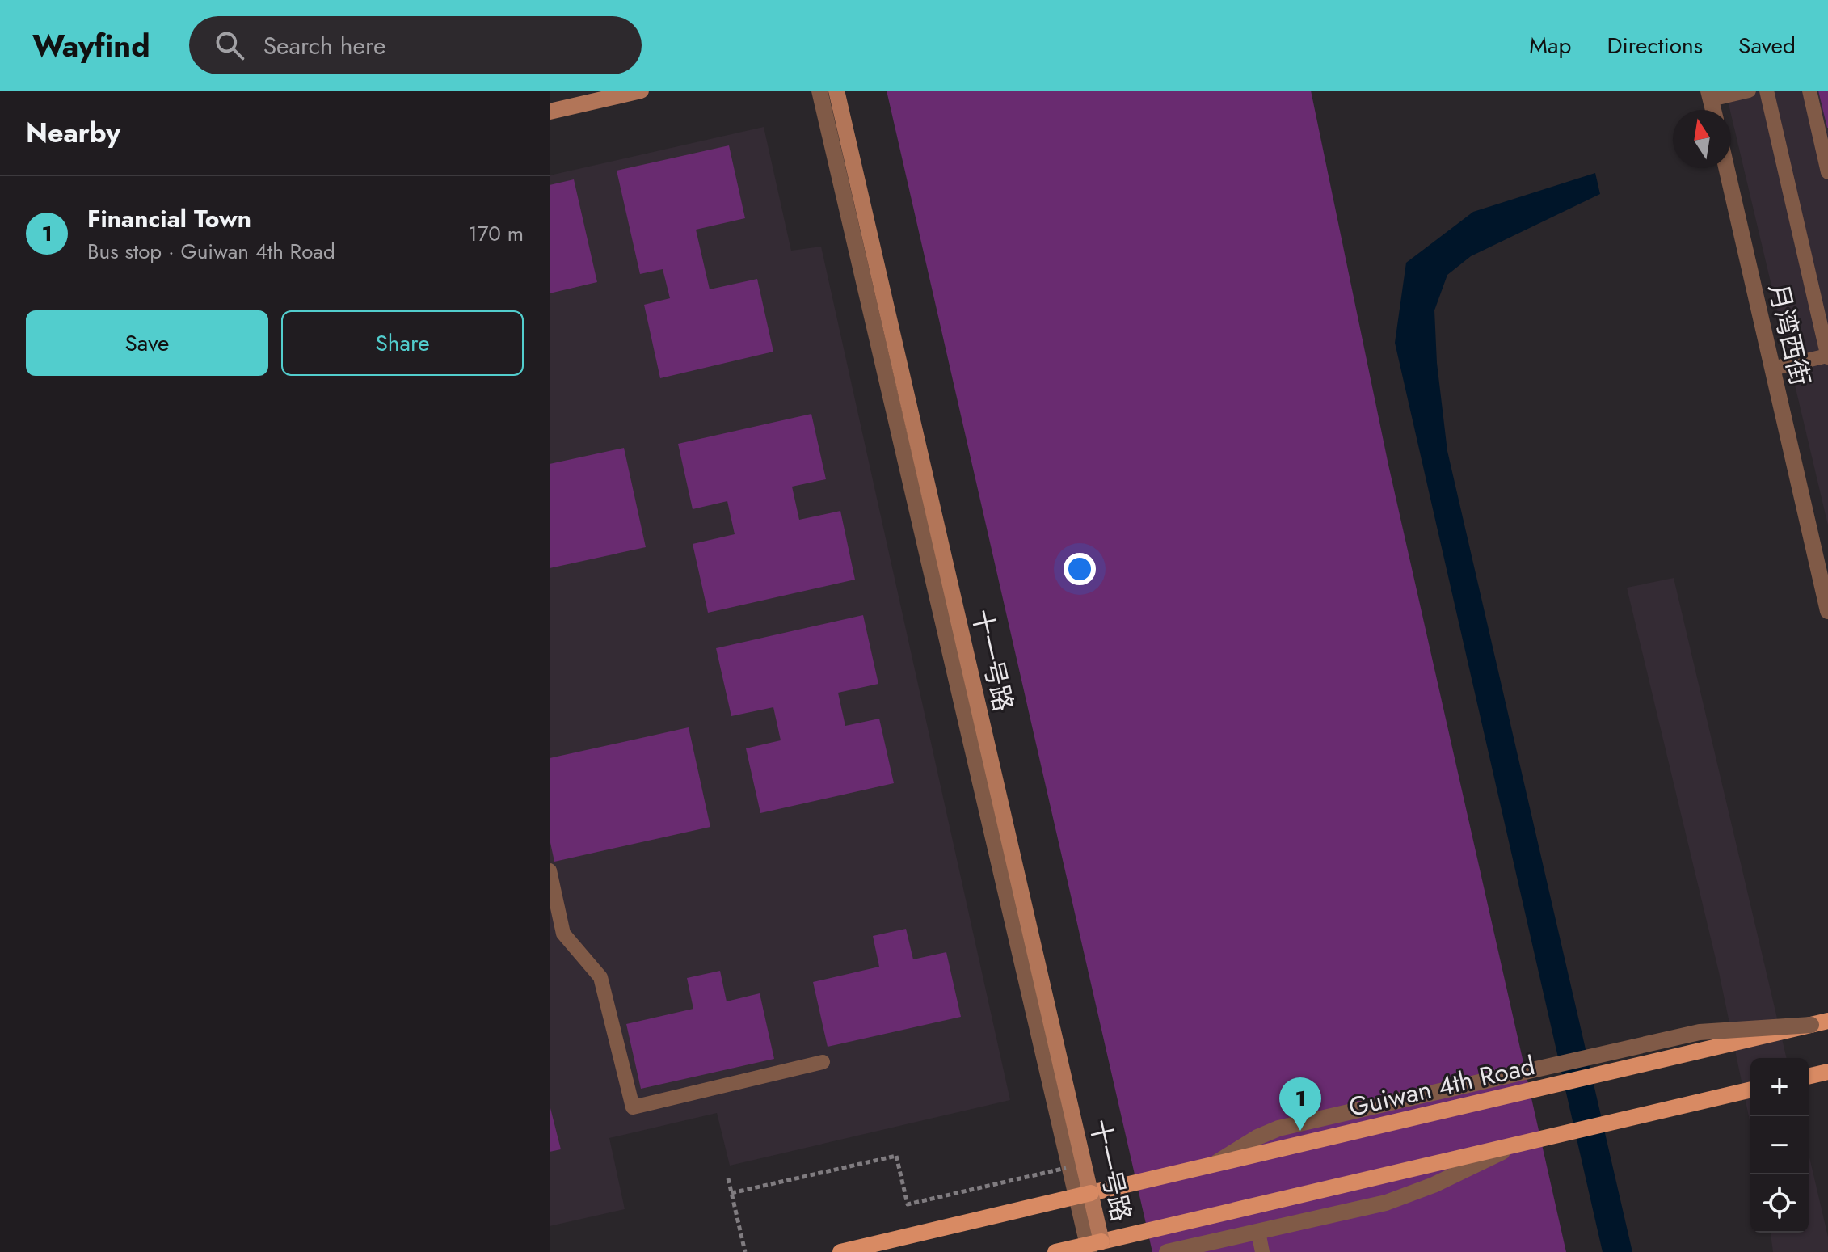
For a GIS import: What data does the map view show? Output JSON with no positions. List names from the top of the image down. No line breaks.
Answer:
{"streets":{"main road":["Guiwan 4th Road"],"street":["月湾西街","十一号路"]},"crossings":[["十一号路","Guiwan 4th Road"]],"north":"top","page":{"header":"Wayfind","search":"Search here","nav":["Map","Directions","Saved"],"heading":"Nearby","list":[{"mark":"1","name":"Financial Town","note":"Bus stop · Guiwan 4th Road","value":"170 m"}],"buttons":["Save","Share"],"map_buttons":["+","−"],"pins":"1"}}
